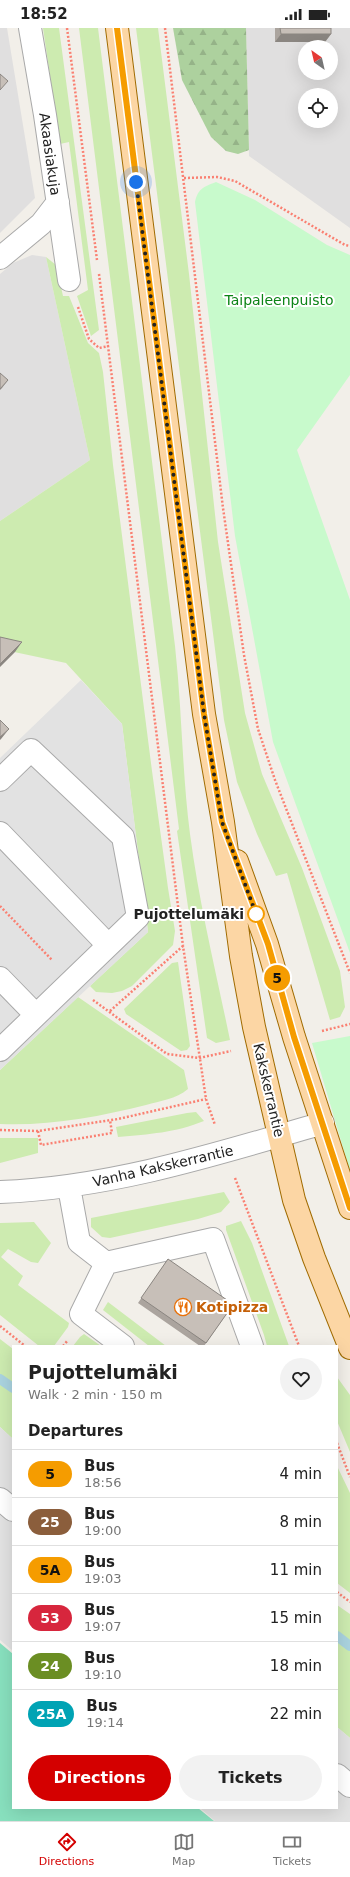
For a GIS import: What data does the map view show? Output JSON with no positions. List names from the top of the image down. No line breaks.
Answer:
{"streets":{"main road":["Kakskerrantie"],"street":["Akaasiakuja","Vanha Kakskerrantie"]},"crossings":[["Kakskerrantie","Vanha Kakskerrantie"]],"parks":["Taipaleenpuisto"],"places":{"other":["Pujottelumäki"],"restaurant":["Kotipizza"]},"lines":["bus line 5"],"north":"top left","page":{"status":"18:52","on_map":"5","heading":[["Pujottelumäki","Walk · 2 min · 150 m"],"Departures"],"list":[{"mark":"5","name":"Bus","note":"18:56","value":"4 min"},{"mark":"25","name":"Bus","note":"19:00","value":"8 min"},{"mark":"5A","name":"Bus","note":"19:03","value":"11 min"},{"mark":"53","name":"Bus","note":"19:07","value":"15 min"},{"mark":"24","name":"Bus","note":"19:10","value":"18 min"},{"mark":"25A","name":"Bus","note":"19:14","value":"22 min"}],"buttons":["Directions","Tickets"],"tabs":["Directions","Map","Tickets"]}}
